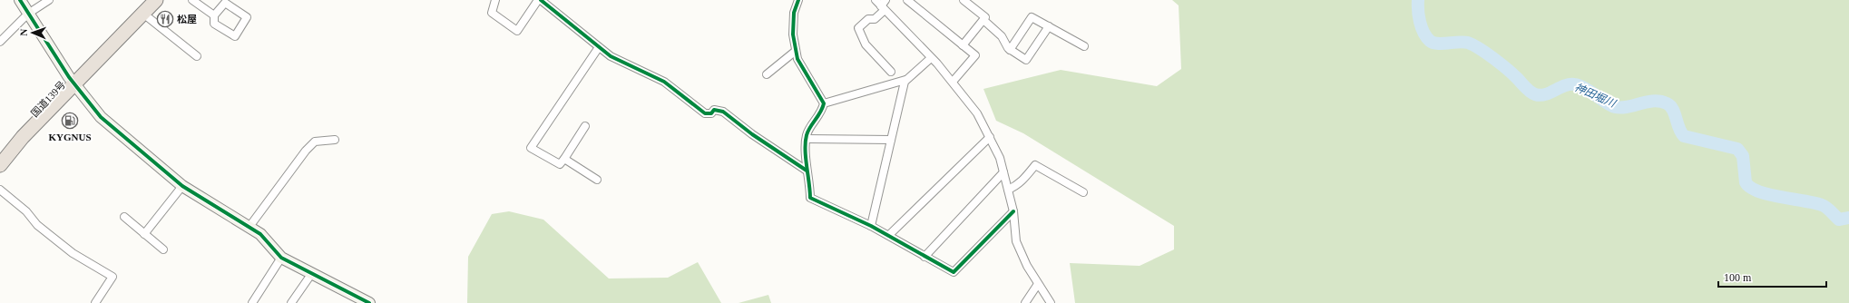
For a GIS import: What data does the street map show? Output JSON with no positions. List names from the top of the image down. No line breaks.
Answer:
{"streets":{"highway":["国道139号"]},"water":["神田堀川"],"places":{"restaurant":["松屋"],"fuel station":["KYGNUS"]},"scale_bar":"100 m","north":"left"}
